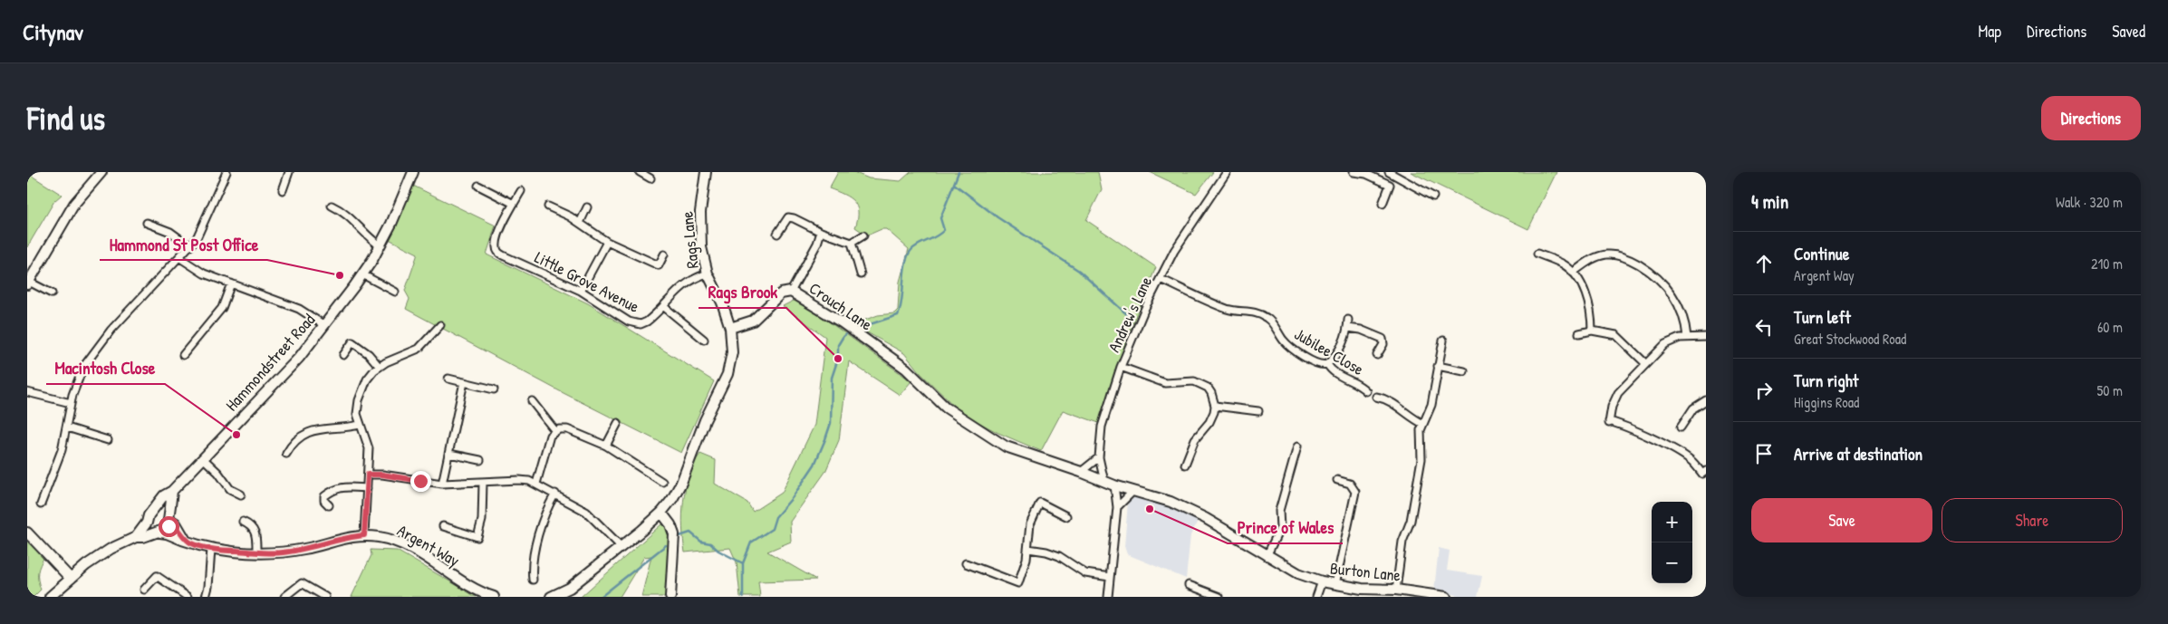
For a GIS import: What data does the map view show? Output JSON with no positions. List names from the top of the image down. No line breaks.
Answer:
{"streets":{"street":["Rags Lane","Little Grove Avenue","Crouch Lane","Andrew's Lane","Jubilee Close","Hammondstreet Road","Argent Way","Burton Lane"]},"crossings":[["Rags Lane","Little Grove Avenue"],["Rags Lane","Crouch Lane"],["Crouch Lane","Andrew's Lane"],["Crouch Lane","Burton Lane"],["Andrew's Lane","Jubilee Close"],["Hammondstreet Road","Argent Way"]],"places":["Hammond St Post Office","Rags Brook","Macintosh Close","Prince of Wales"],"page":{"header":"Citynav","nav":["Map","Directions","Saved"],"buttons":["Directions",["Save","Share"]],"title":"Find us","heading":["4 min","Walk · 320 m"],"list":[["Continue","Argent Way","210 m"],["Turn left","Great Stockwood Road","60 m"],["Turn right","Higgins Road","50 m"],"Arrive at destination"],"map_buttons":["+","−"]}}
